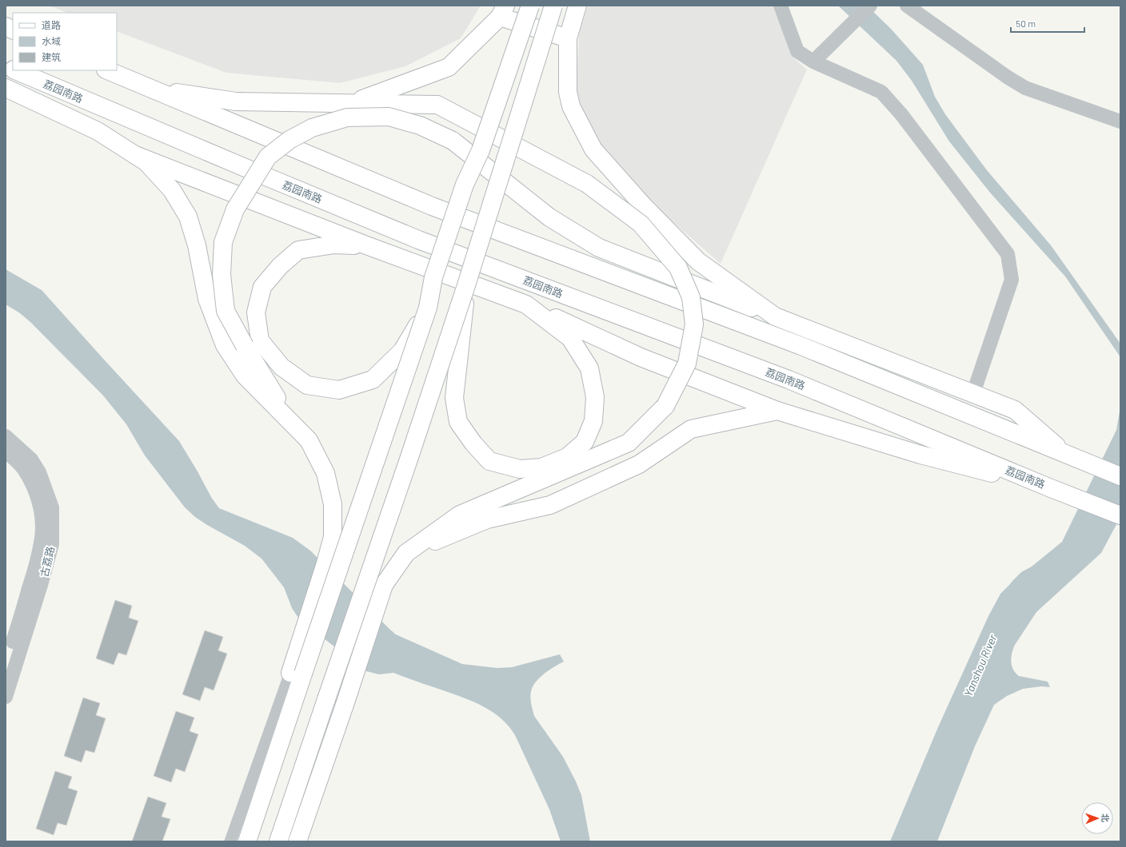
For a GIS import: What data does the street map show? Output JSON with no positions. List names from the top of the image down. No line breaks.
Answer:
{"streets":{"main road":["荔园南路"],"street":["古荔路"]},"water":["Yanshou River"],"legend":["道路","水域","建筑"],"scale_bar":"50 m","north":"right"}
